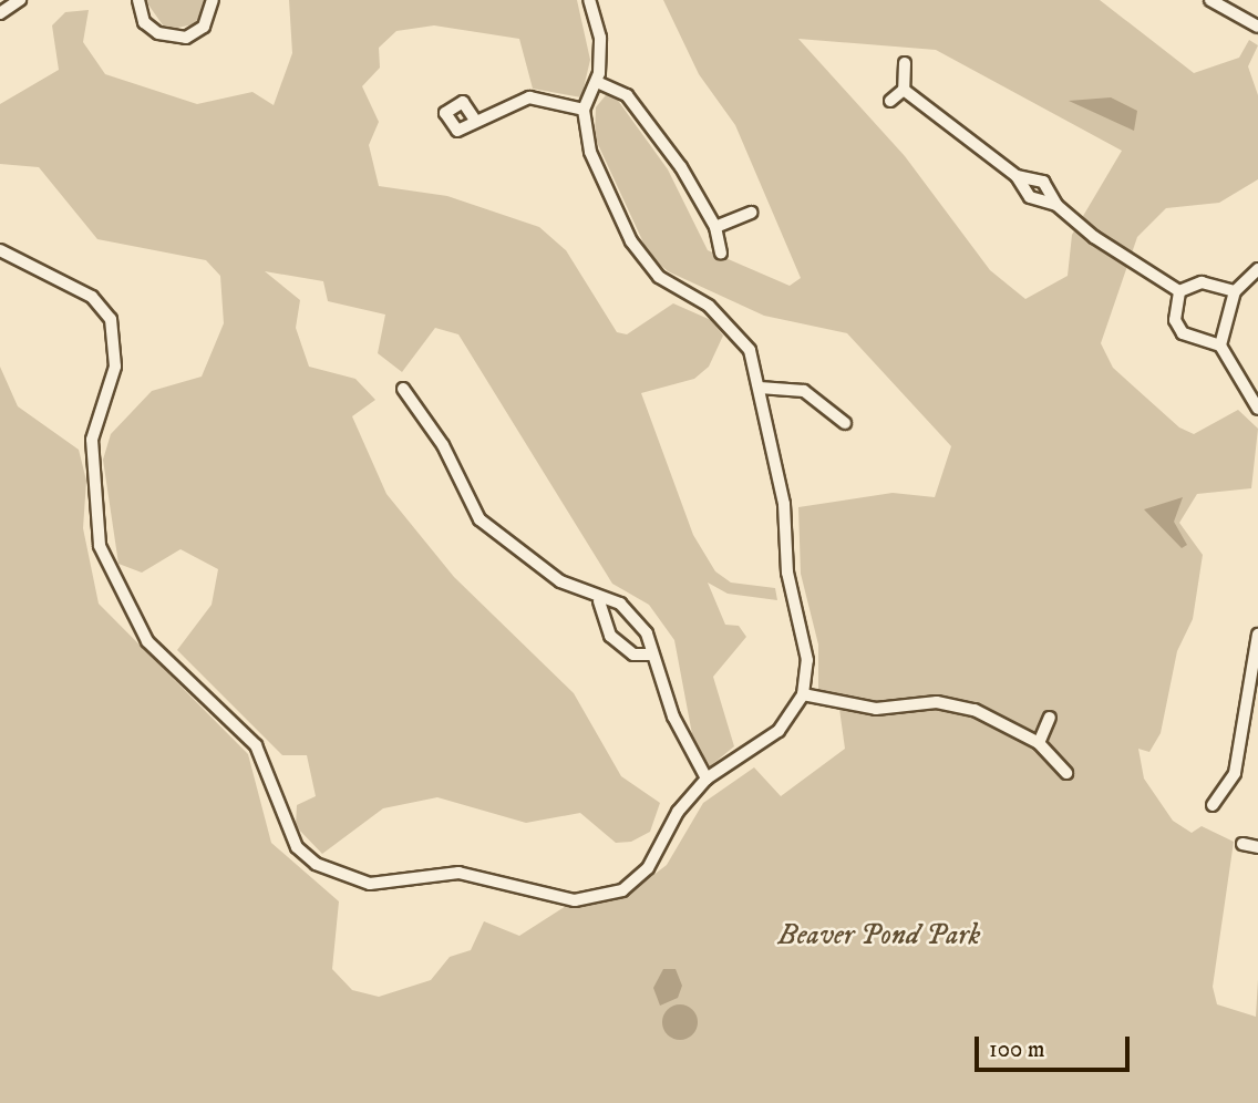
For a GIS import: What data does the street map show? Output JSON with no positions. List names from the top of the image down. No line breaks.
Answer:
{"parks":["Beaver Pond Park"],"scale_bar":"100 m"}
